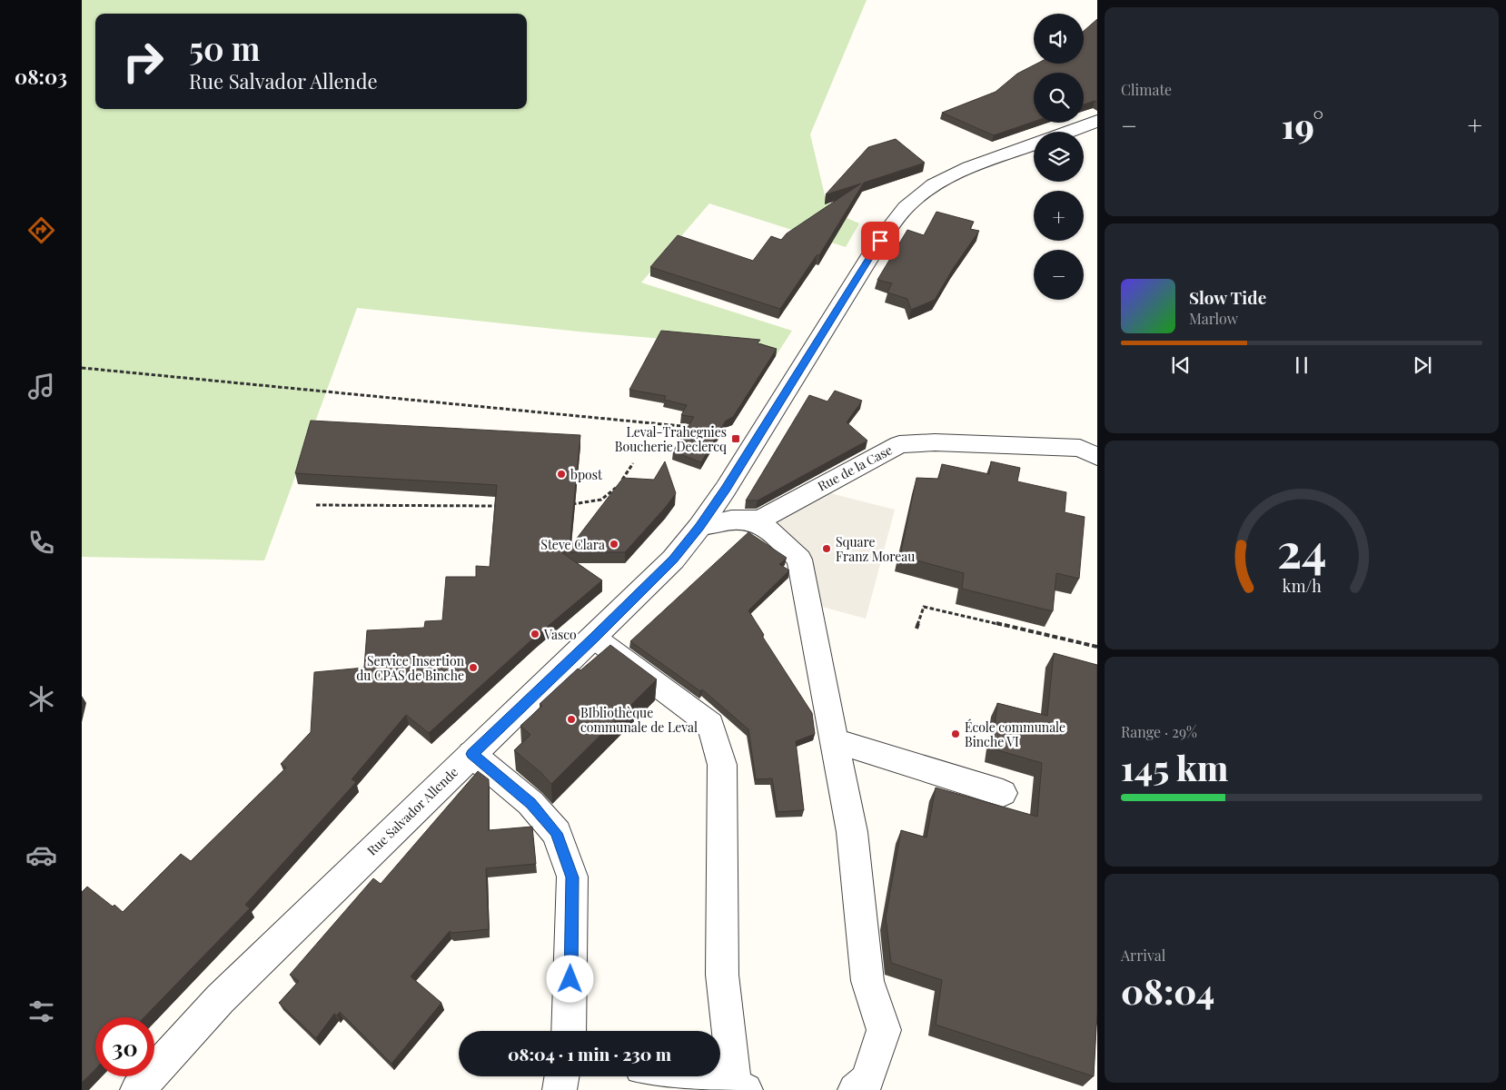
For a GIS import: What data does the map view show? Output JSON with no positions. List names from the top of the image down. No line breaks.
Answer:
{"streets":{"street":["Rue de la Case","Rue Salvador Allende"]},"crossings":[["Rue de la Case","Rue Salvador Allende"]],"places":{"transit":["Leval-Trahegnies Boucherie Declercq"],"other":["bpost","Steve Clara","Square Franz Moreau","Vasco","Service Insertion du CPAS de Binche","BIbliothèque communale de Leval","École communale Binche VI"]},"page":{"tabs":"08:03","tile":["Climate",["Range · 29%","145 km"],["Arrival","08:04"]],"map_buttons":["+","−"],"turn":["50 m","Rue Salvador Allende"],"heat":["−","19°","+"],"song":["Slow Tide","Marlow"],"limit":"30","trip":"08:04 · 1 min · 230 m","gauge":["24","km/h"]}}
